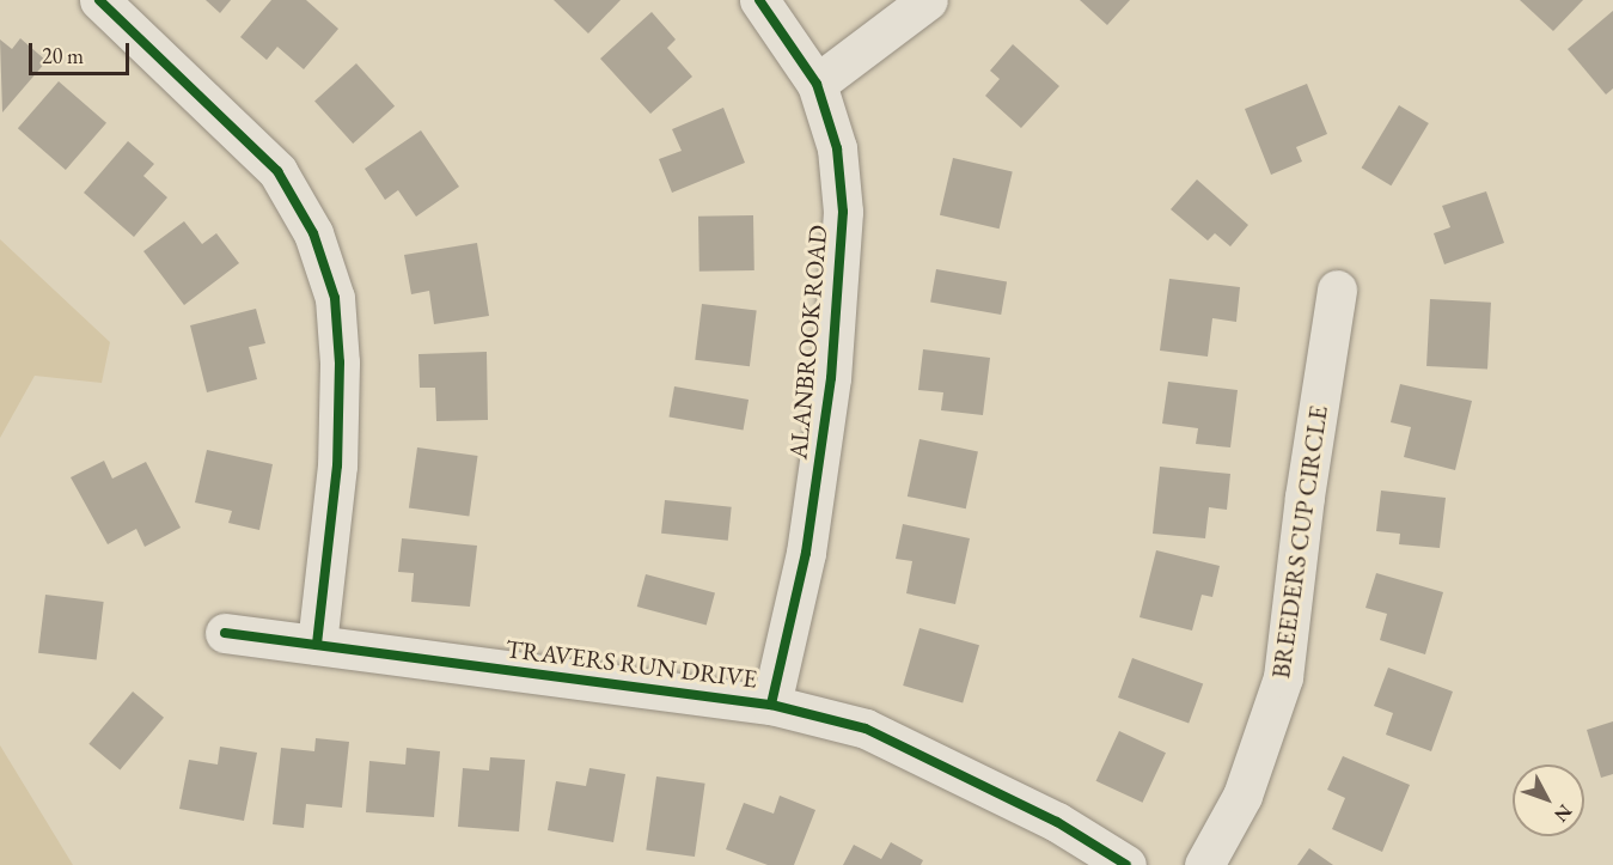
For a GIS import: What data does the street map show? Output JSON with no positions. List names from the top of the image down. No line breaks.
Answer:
{"streets":{"street":["ALANBROOK ROAD","BREEDERS CUP CIRCLE","TRAVERS RUN DRIVE"]},"crossings":[["ALANBROOK ROAD","TRAVERS RUN DRIVE"]],"scale_bar":"20 m","north":"bottom right"}
